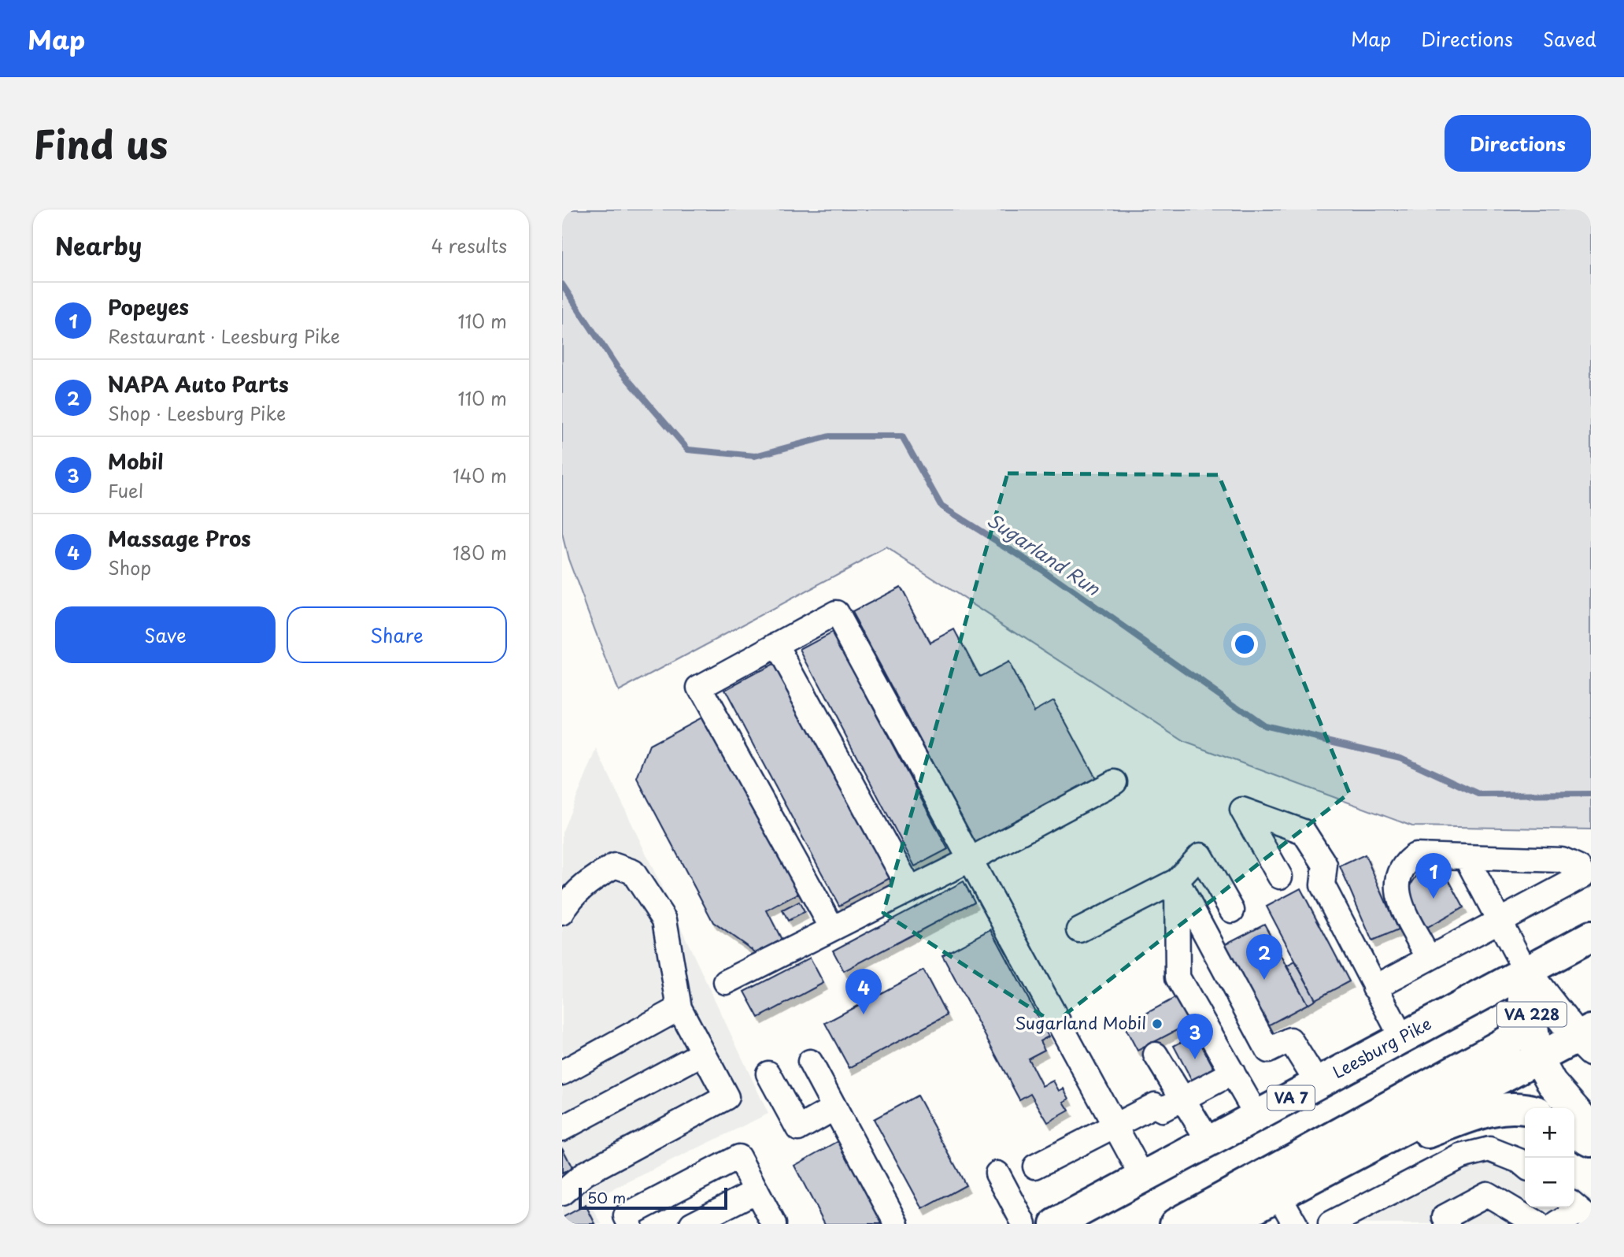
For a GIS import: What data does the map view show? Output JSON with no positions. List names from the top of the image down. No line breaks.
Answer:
{"streets":{"highway":["Leesburg Pike","VA 7"],"main road":["VA 228"]},"crossings":[["VA 228","Leesburg Pike"]],"water":["Sugarland Run"],"places":["Sugarland Mobil"],"scale_bar":"50 m","page":{"header":"Map","nav":["Map","Directions","Saved"],"title":"Find us","buttons":["Directions",["Save","Share"]],"heading":["Nearby","4 results"],"list":[{"mark":"1","name":"Popeyes","note":"Restaurant · Leesburg Pike","value":"110 m"},{"mark":"2","name":"NAPA Auto Parts","note":"Shop · Leesburg Pike","value":"110 m"},{"mark":"3","name":"Mobil","note":"Fuel","value":"140 m"},{"mark":"4","name":"Massage Pros","note":"Shop","value":"180 m"}],"pins":["1","2","4","3"],"map_buttons":["+","−"],"scale":"50 m"}}
